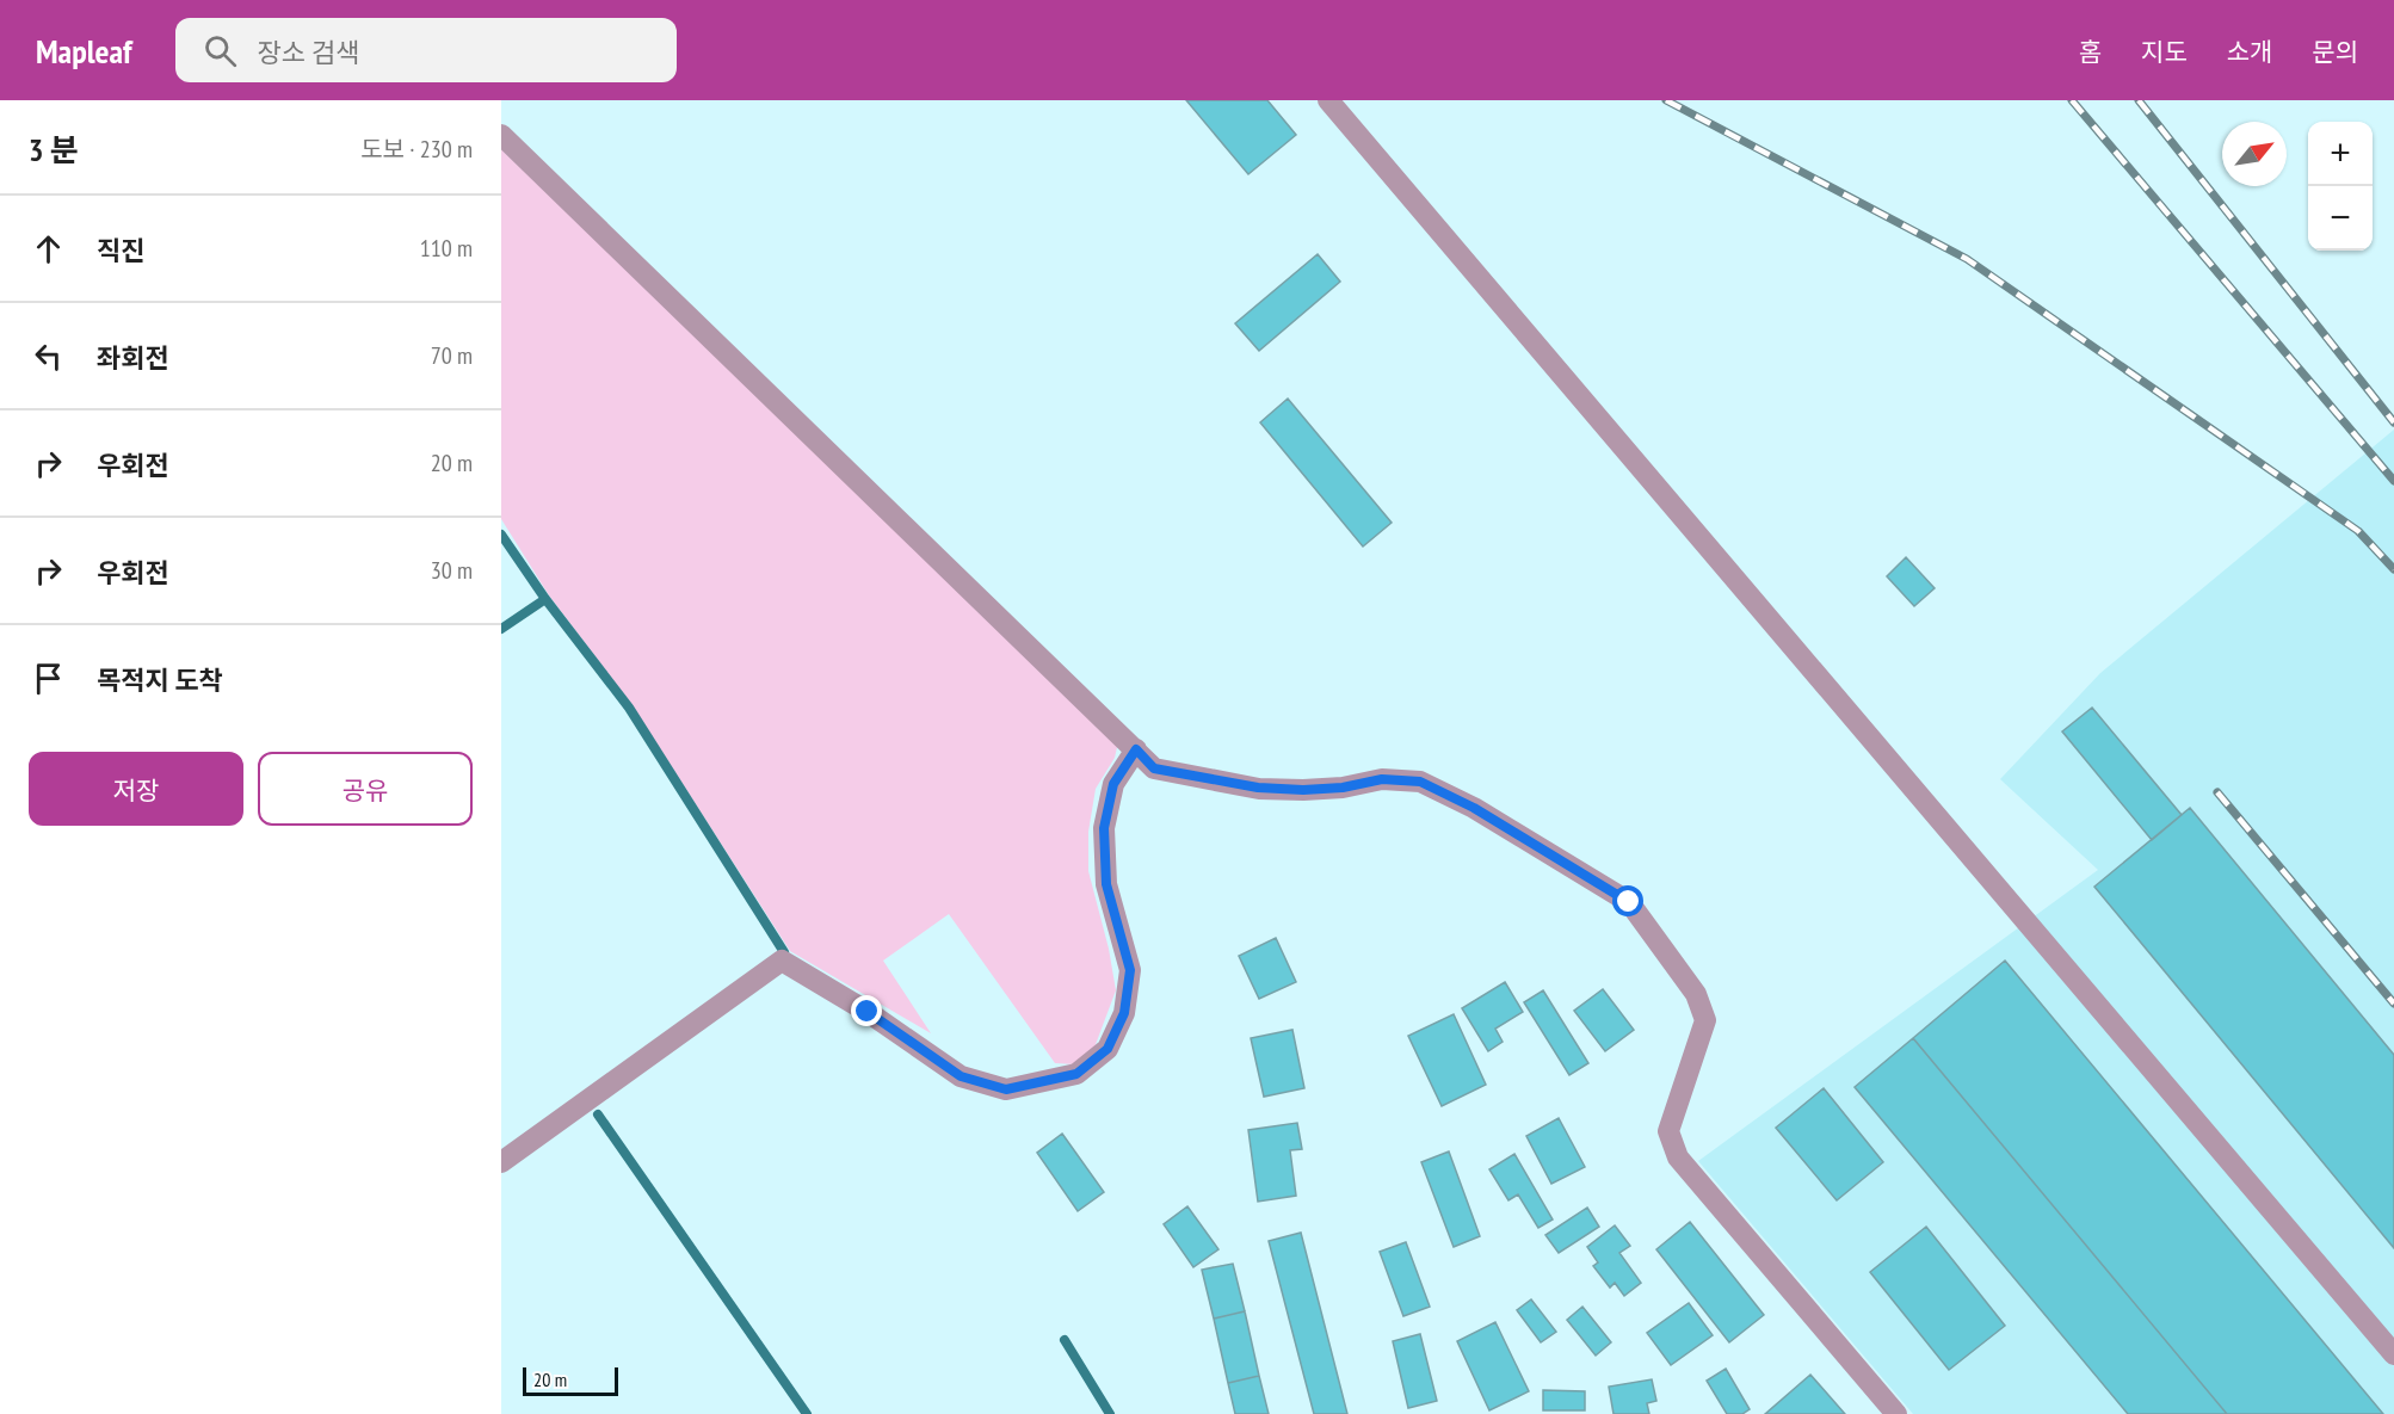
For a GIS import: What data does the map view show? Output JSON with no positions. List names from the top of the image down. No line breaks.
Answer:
{"scale_bar":"20 m","north":"top right","page":{"header":"Mapleaf","search":"장소 검색","nav":["홈","지도","소개","문의"],"heading":["3 분","도보 · 230 m"],"map_buttons":["+","−"],"list":[["직진","110 m"],["좌회전","70 m"],["우회전","20 m"],["우회전","30 m"],"목적지 도착"],"buttons":["저장","공유"],"scale":"20 m"}}
